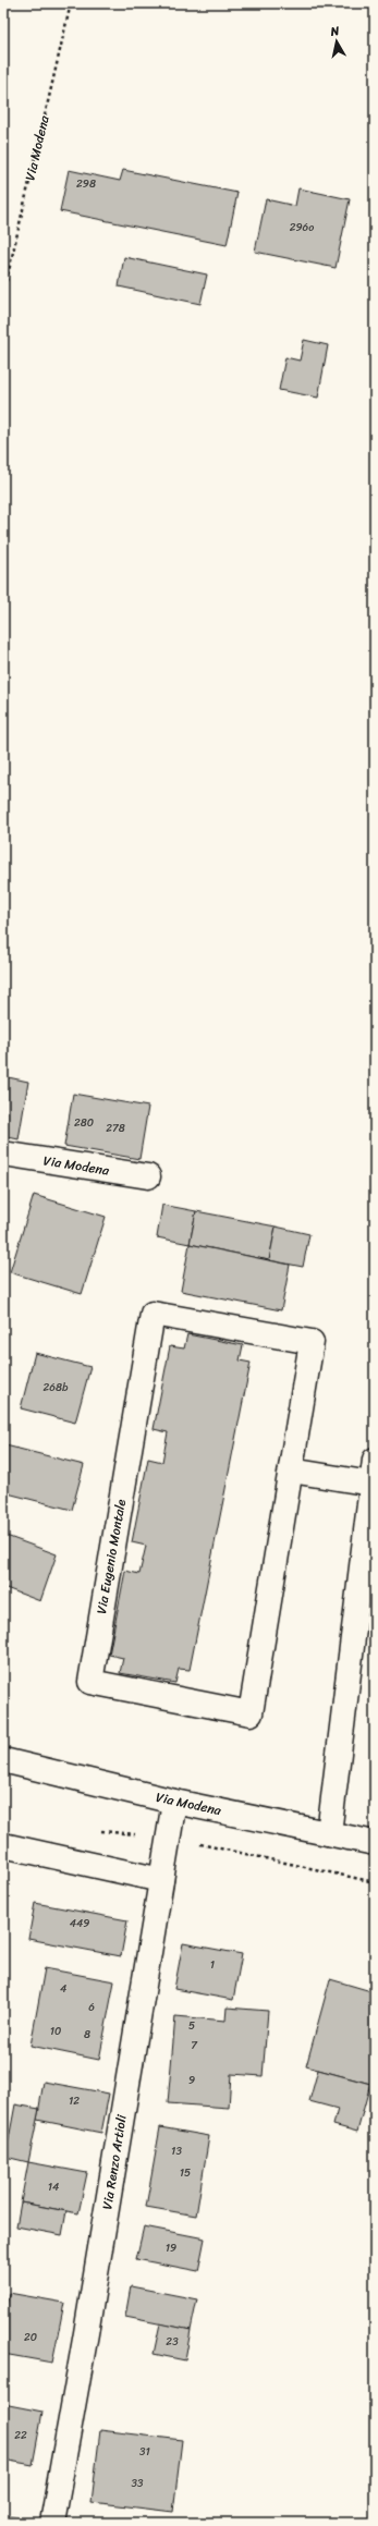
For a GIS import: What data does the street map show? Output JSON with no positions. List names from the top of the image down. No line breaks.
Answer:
{"streets":{"street":["Via Modena","Via Eugenio Montale","Via Renzo Artioli"]},"crossings":[["Via Modena","Via Renzo Artioli"]],"house_numbers":["298","296o","280","278","268b","449","1","4","6","5","10","8","7","9","12","13","15","14","19","20","23","22","31","33"],"north":"top"}
